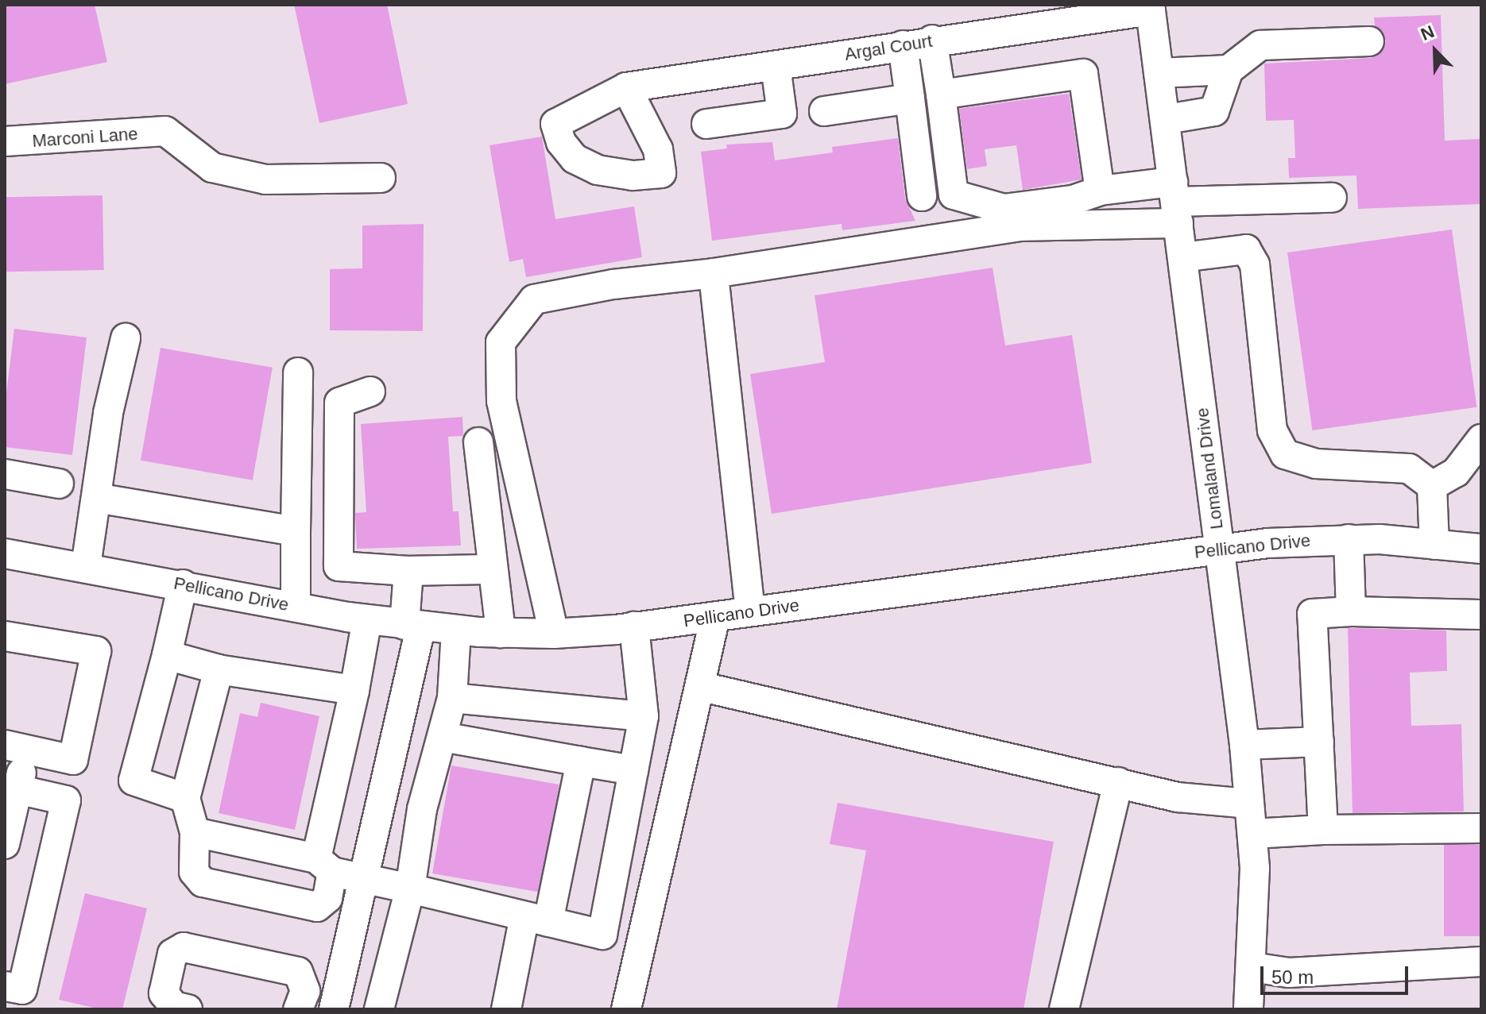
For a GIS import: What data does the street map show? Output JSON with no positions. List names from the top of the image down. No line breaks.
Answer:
{"streets":{"street":["Argal Court","Marconi Lane","Lomaland Drive","Pellicano Drive"]},"crossings":[["Argal Court","Lomaland Drive"],["Lomaland Drive","Pellicano Drive"]],"scale_bar":"50 m","north":"top left"}
